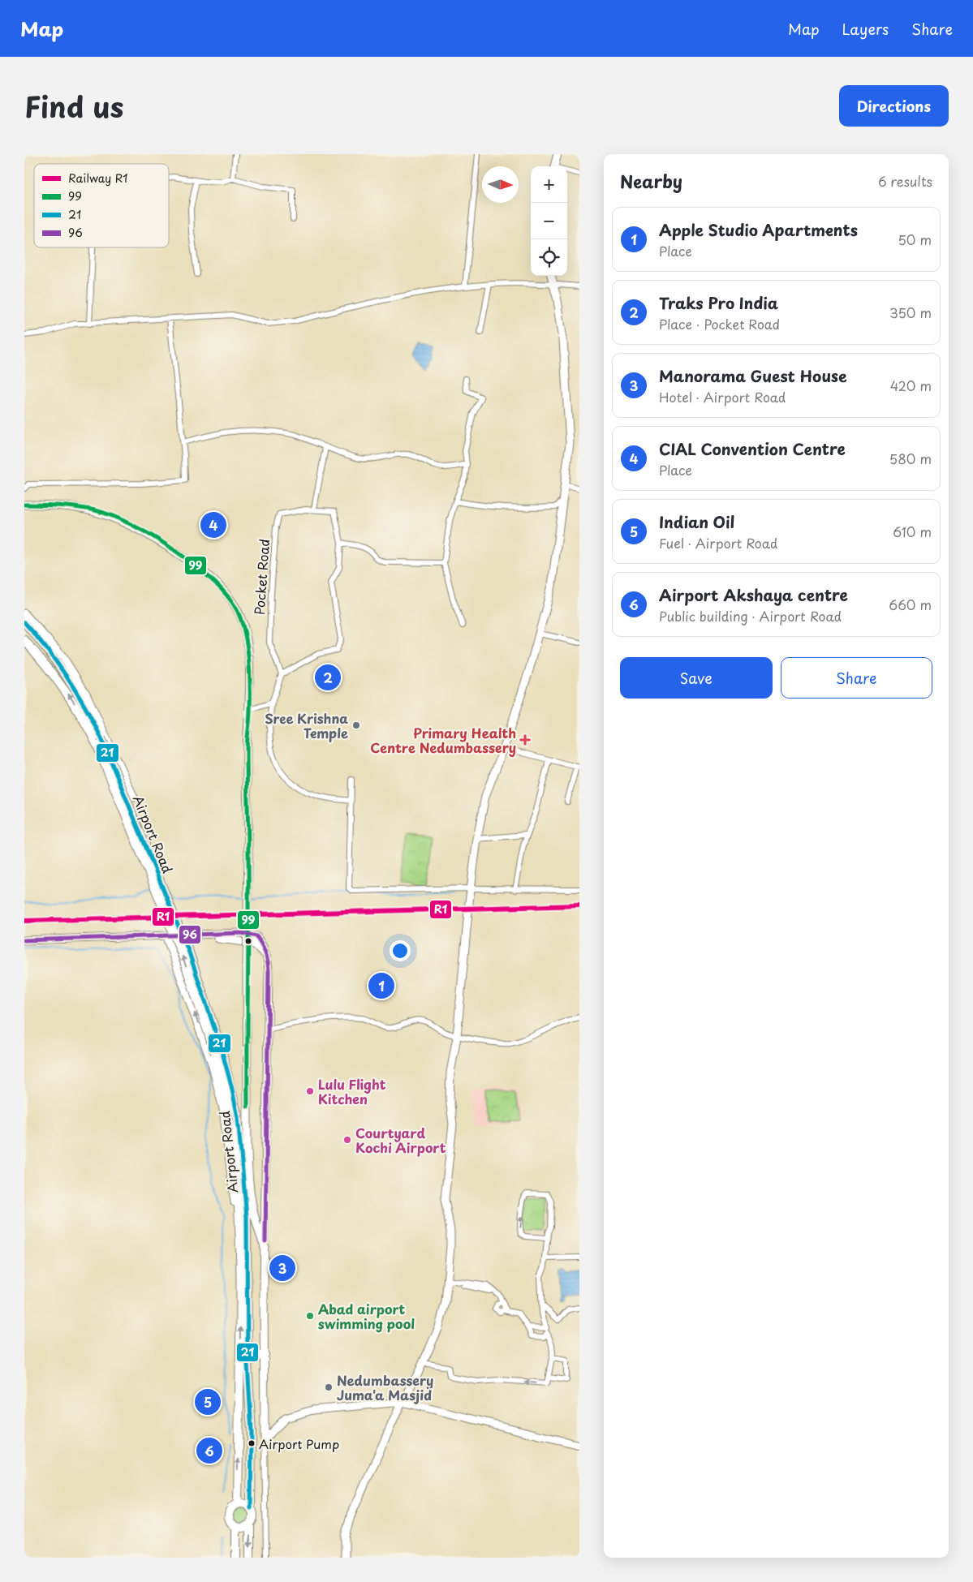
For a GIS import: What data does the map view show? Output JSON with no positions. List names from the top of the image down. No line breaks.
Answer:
{"streets":{"main road":["Airport Road"],"street":["Pocket Road"]},"places":{"other":["Sree Krishna Temple","Lulu Flight Kitchen","Courtyard Kochi Airport","Abad airport swimming pool","Nedumbassery Juma'a Masjid","Airport Pump"],"health":["Primary Health Centre Nedumbassery"]},"lines":["transit line 99","transit line 21","rail line R1","transit line 96"],"legend":["Railway R1","99","21","96"],"north":"right","page":{"header":"Map","nav":["Map","Layers","Share"],"title":"Find us","buttons":["Directions",["Save","Share"]],"heading":["Nearby","6 results"],"map_buttons":["+","−"],"list":[{"mark":"1","name":"Apple Studio Apartments","note":"Place","value":"50 m"},{"mark":"2","name":"Traks Pro India","note":"Place · Pocket Road","value":"350 m"},{"mark":"3","name":"Manorama Guest House","note":"Hotel · Airport Road","value":"420 m"},{"mark":"4","name":"CIAL Convention Centre","note":"Place","value":"580 m"},{"mark":"5","name":"Indian Oil","note":"Fuel · Airport Road","value":"610 m"},{"mark":"6","name":"Airport Akshaya centre","note":"Public building · Airport Road","value":"660 m"}],"pins":["4","2","1","3","5","6"]}}
